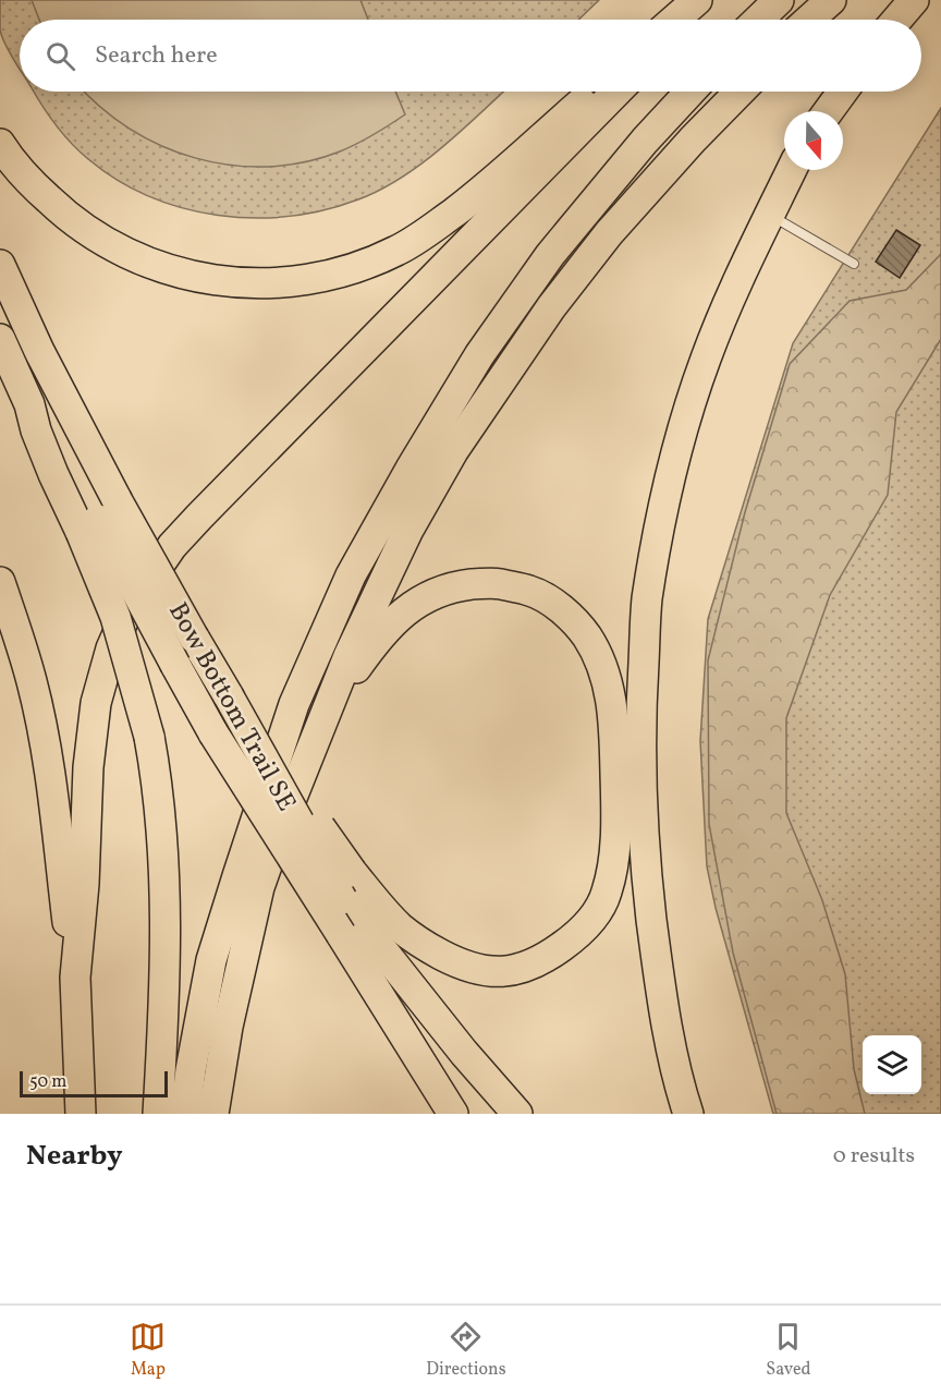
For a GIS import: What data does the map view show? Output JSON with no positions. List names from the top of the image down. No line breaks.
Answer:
{"streets":{"highway":["Bow Bottom Trail SE"]},"scale_bar":"50 m","north":"bottom","page":{"search":"Search here","scale":"50 m","heading":["Nearby","0 results"],"nav":["Map","Directions","Saved"]}}
